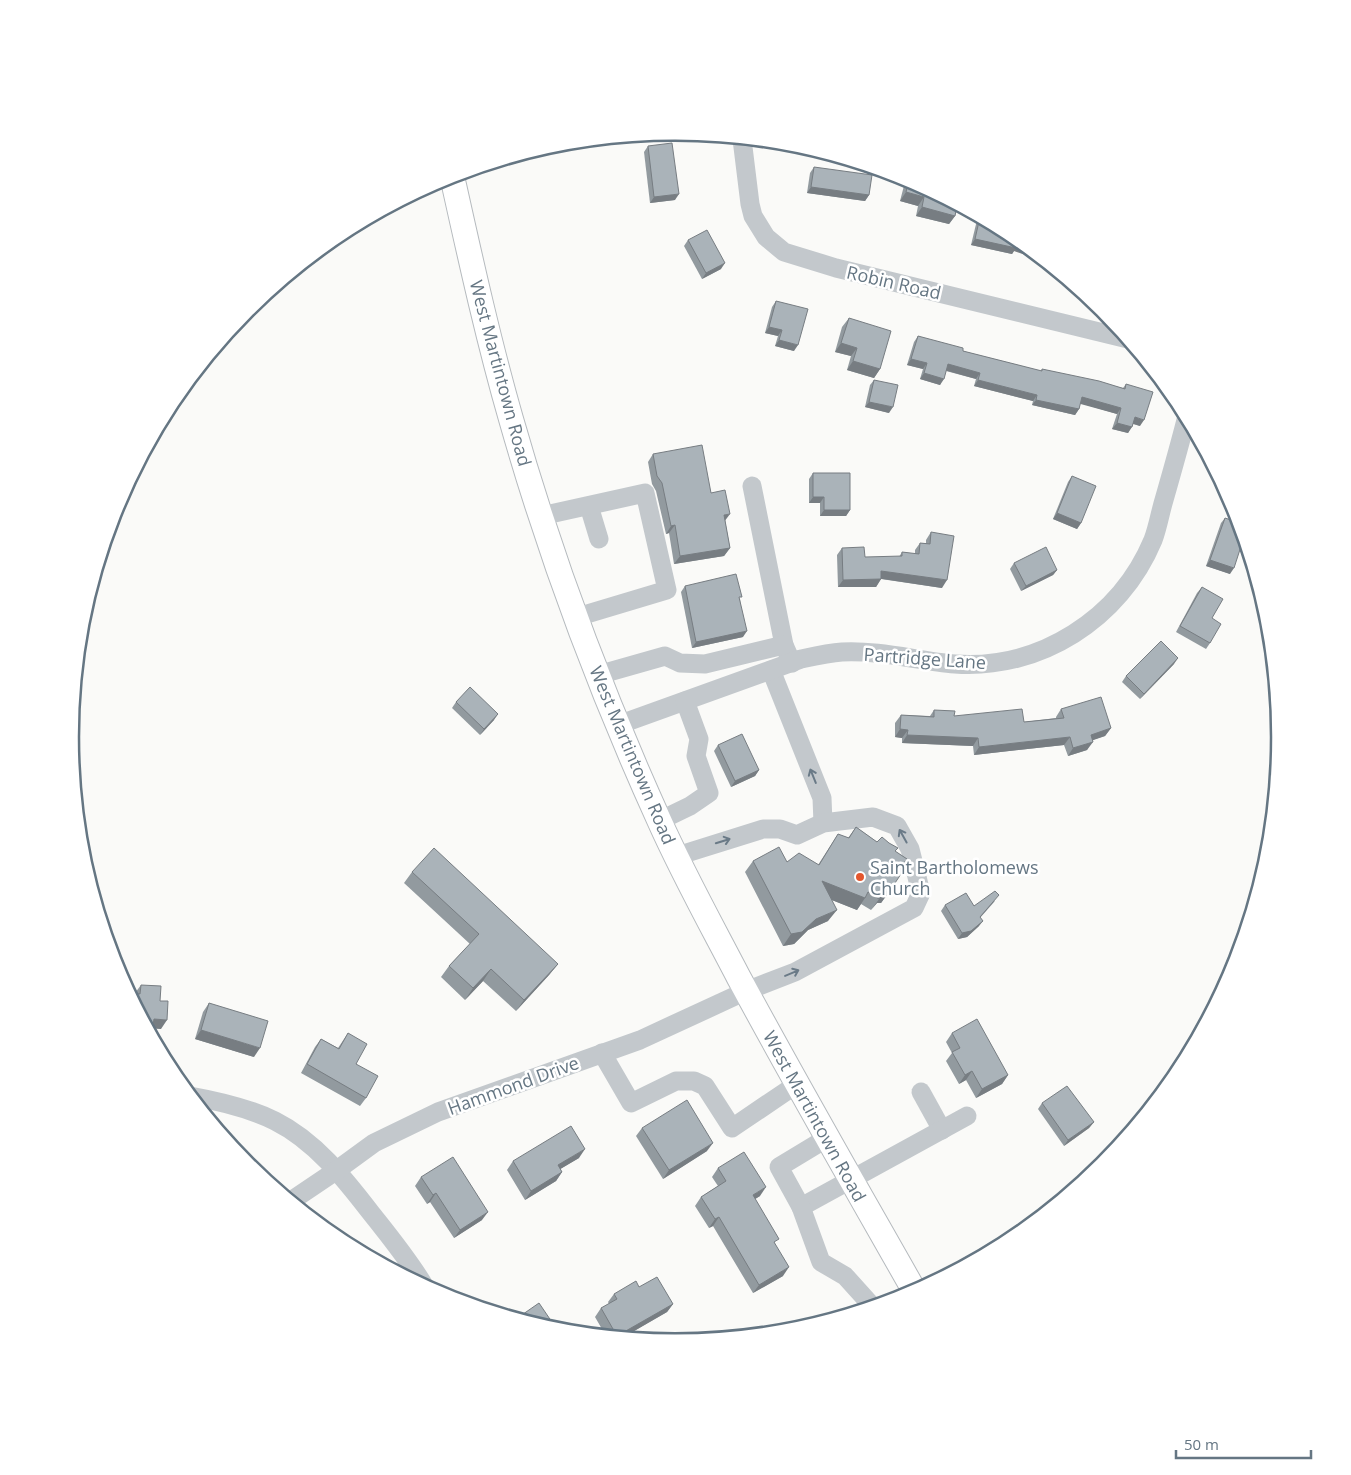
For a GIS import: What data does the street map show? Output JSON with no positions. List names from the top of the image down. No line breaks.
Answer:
{"streets":{"main road":["West Martintown Road"],"street":["Robin Road","Partridge Lane","Hammond Drive"]},"crossings":[["West Martintown Road","Partridge Lane"],["West Martintown Road","Hammond Drive"]],"places":["Saint Bartholomews Church"],"scale_bar":"50 m"}
